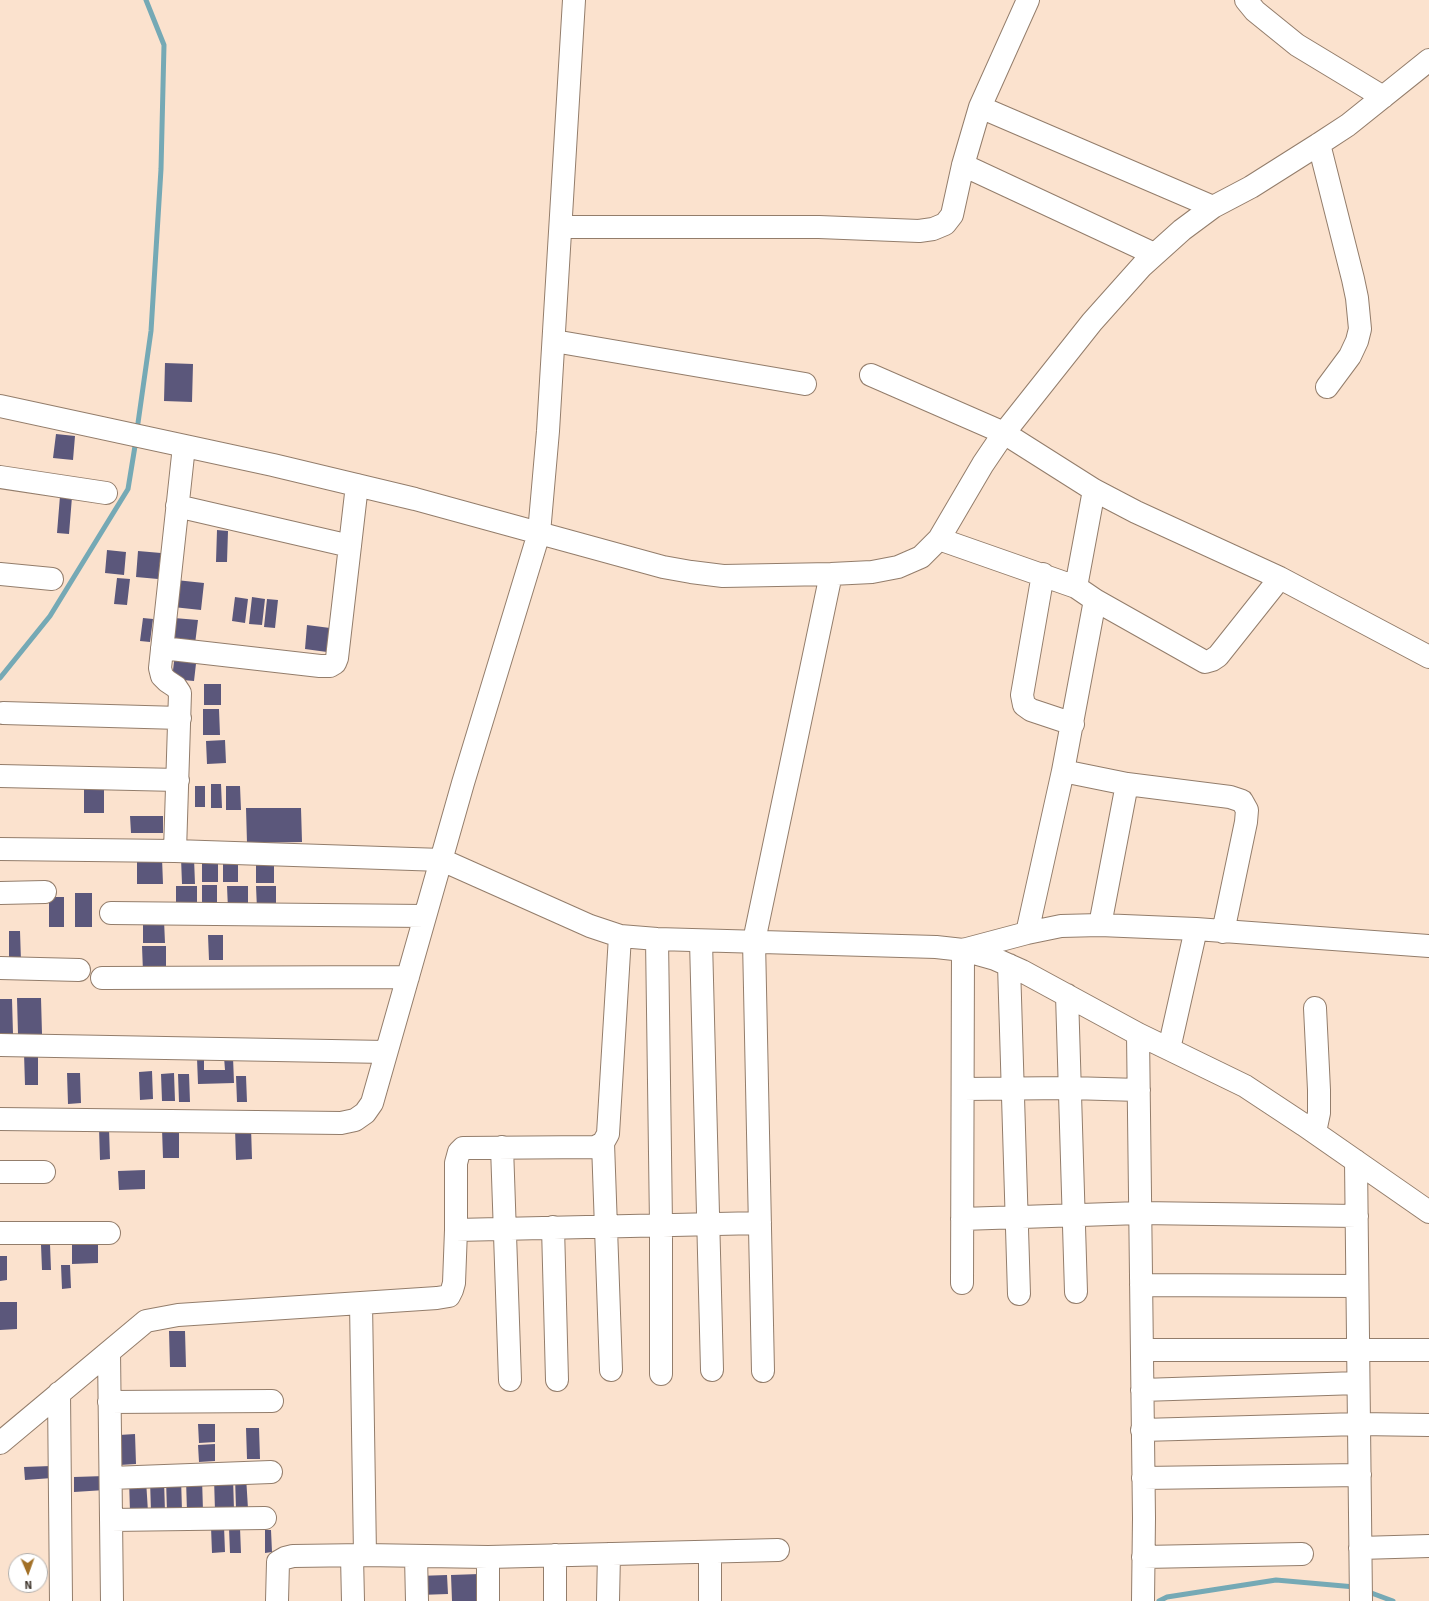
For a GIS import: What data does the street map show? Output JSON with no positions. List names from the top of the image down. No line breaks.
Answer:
{"north":"bottom"}
